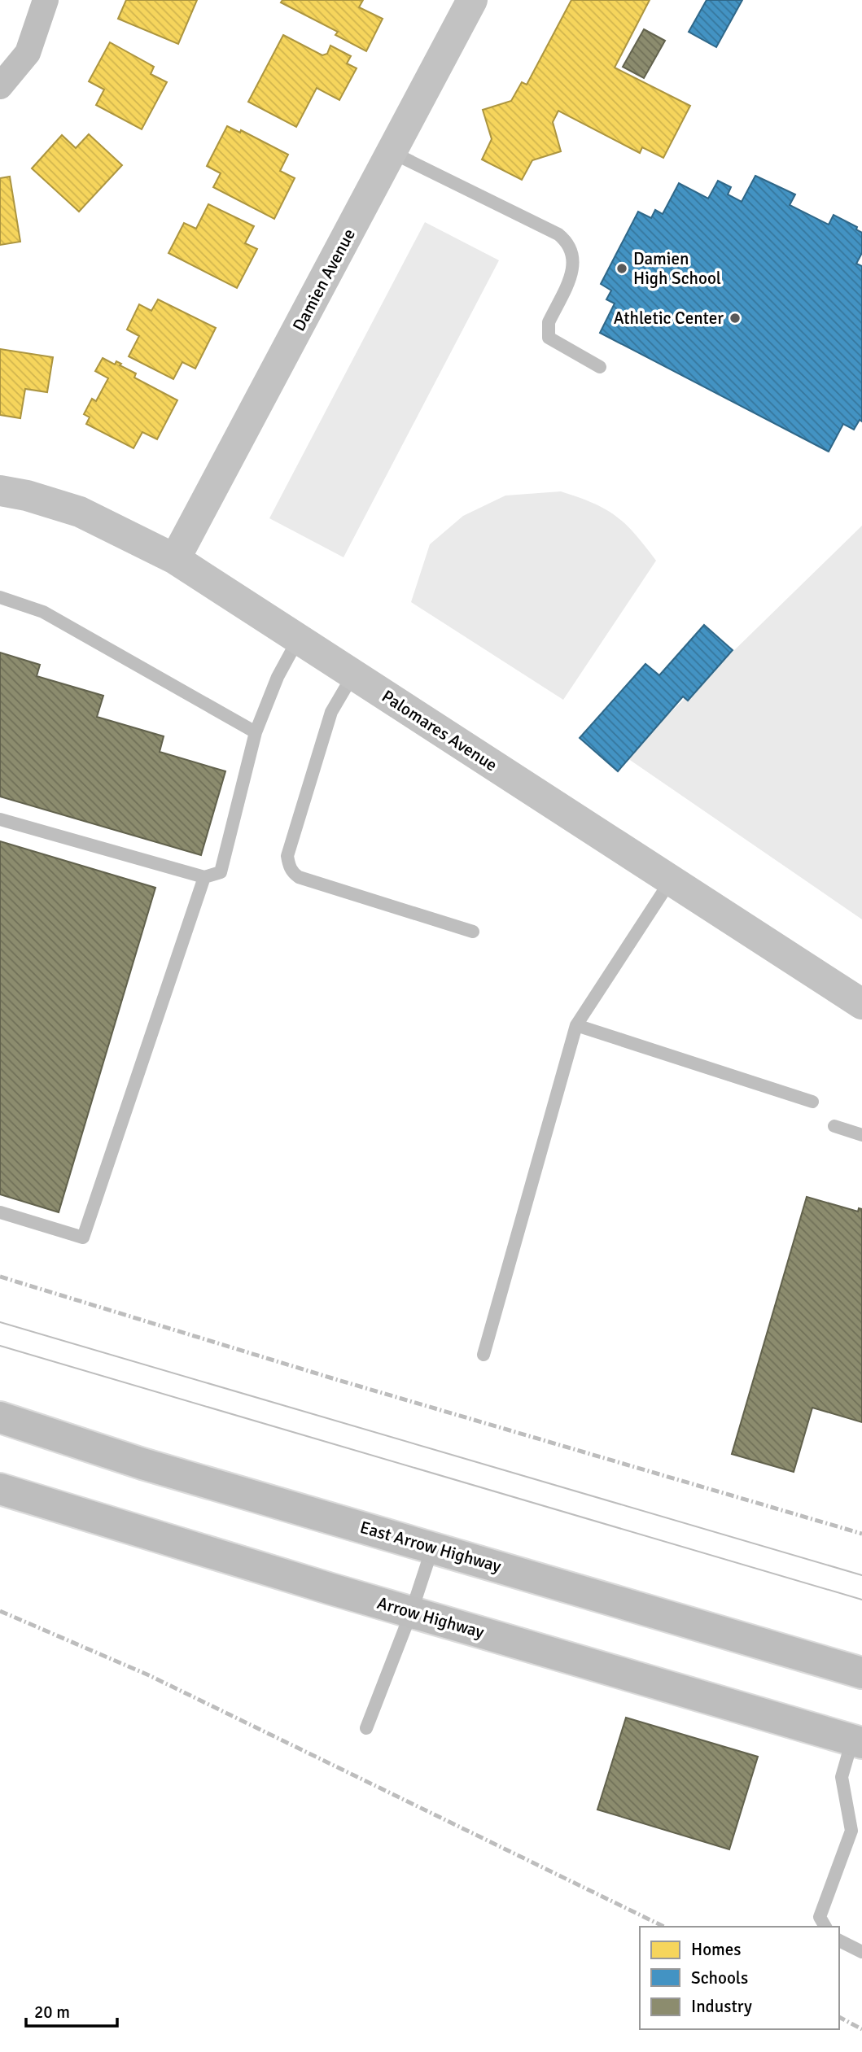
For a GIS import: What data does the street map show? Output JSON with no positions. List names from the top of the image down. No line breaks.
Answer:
{"streets":{"main road":["East Arrow Highway","Arrow Highway"],"street":["Damien Avenue","Palomares Avenue"]},"crossings":[["Damien Avenue","Palomares Avenue"]],"places":["Damien High School","Athletic Center"],"legend":["Homes","Schools","Industry"],"scale_bar":"20 m"}
